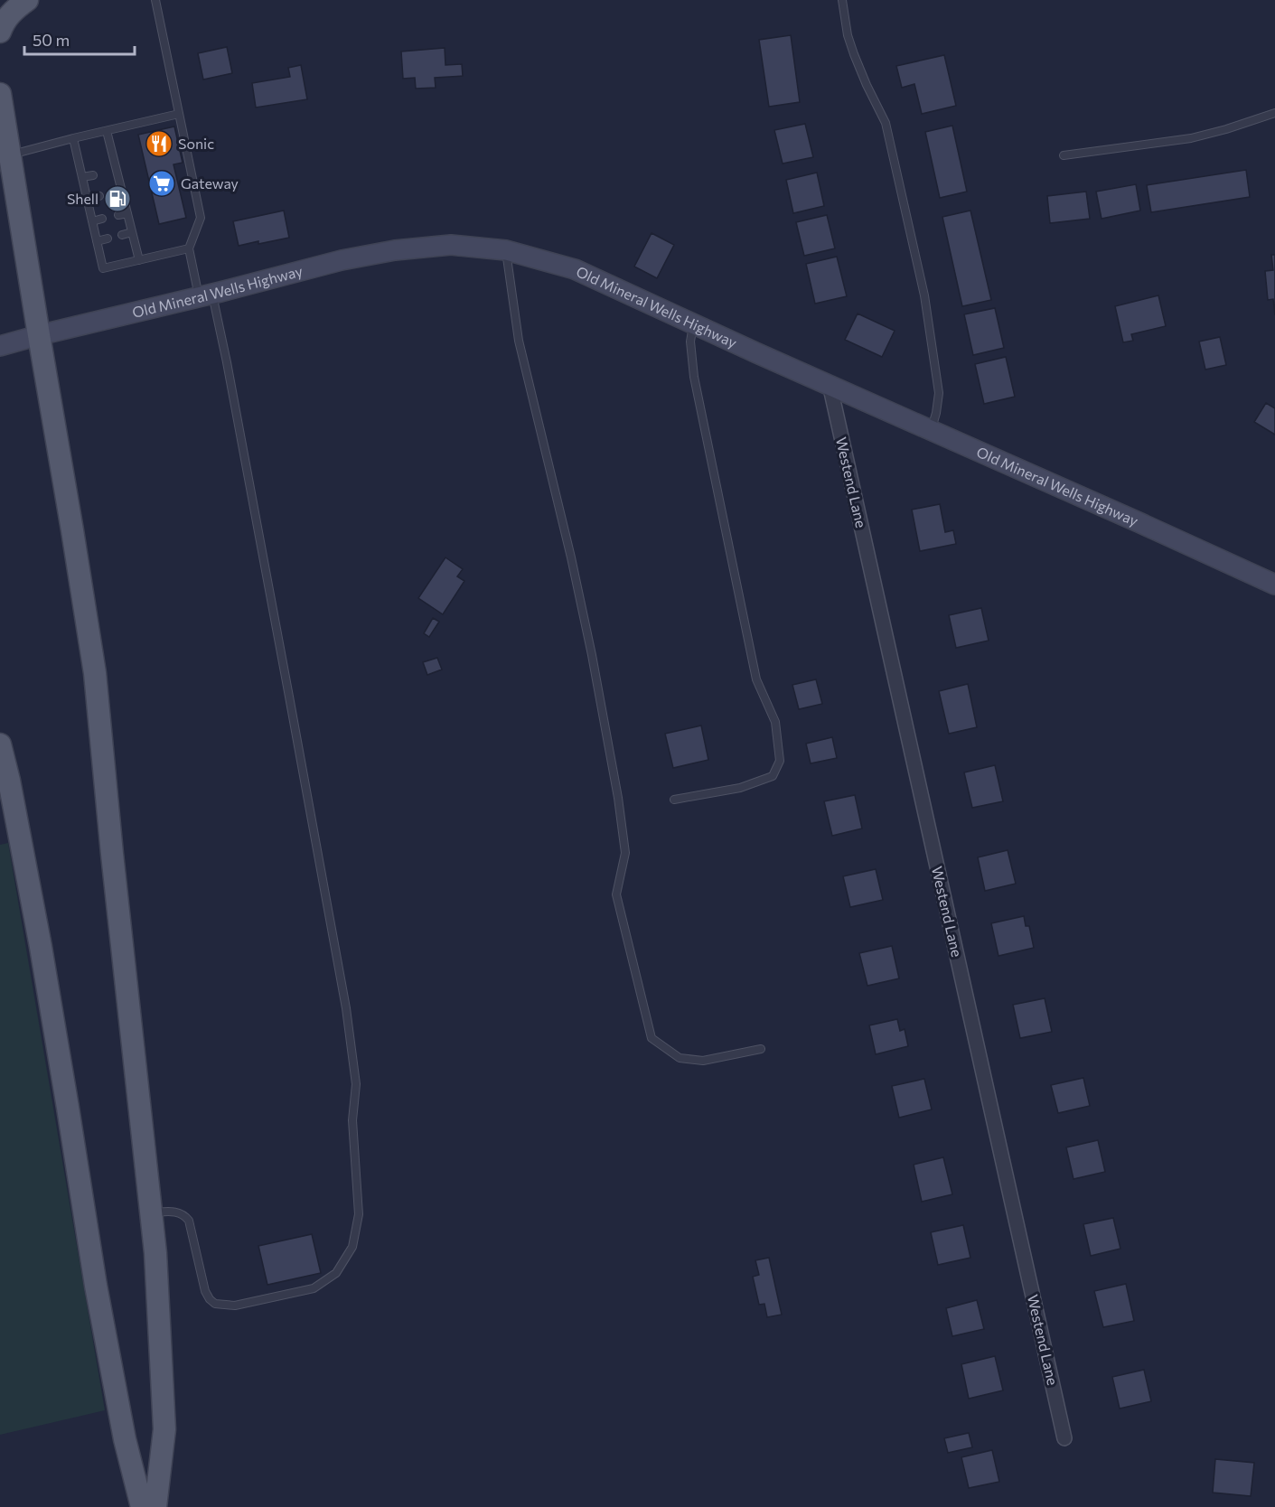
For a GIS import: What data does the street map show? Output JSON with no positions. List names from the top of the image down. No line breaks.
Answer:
{"streets":{"street":["Old Mineral Wells Highway","Westend Lane"]},"crossings":[["Old Mineral Wells Highway","Westend Lane"]],"places":{"restaurant":["Sonic"],"supermarket":["Gateway"],"fuel station":["Shell"]},"scale_bar":"50 m"}
